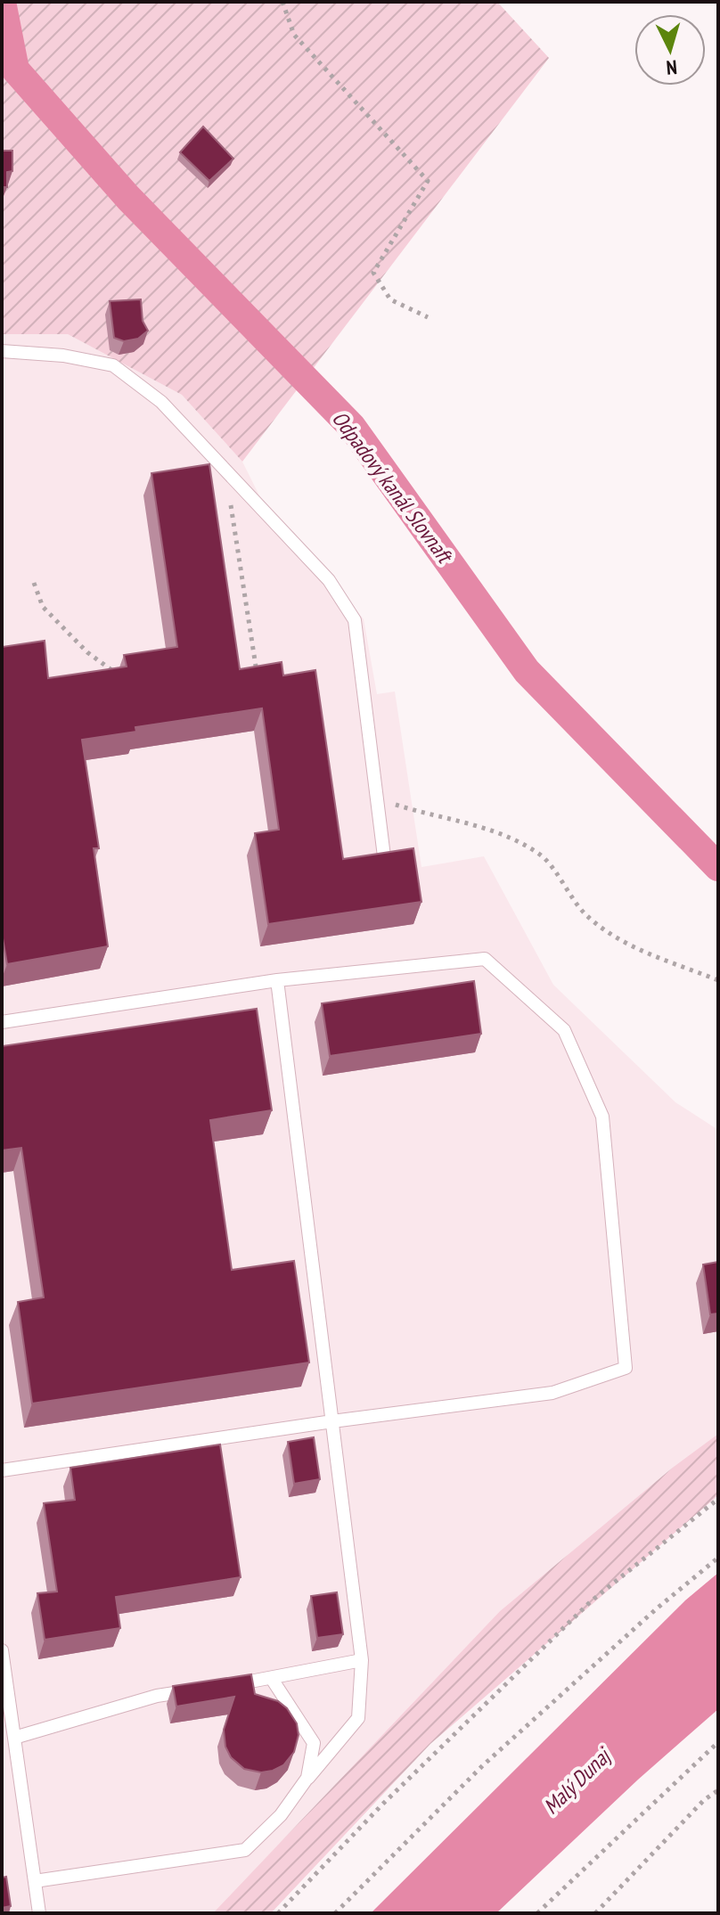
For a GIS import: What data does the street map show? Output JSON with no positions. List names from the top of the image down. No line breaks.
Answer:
{"water":["Odpadový kanál Slovnaft","Malý Dunaj"],"north":"bottom"}
